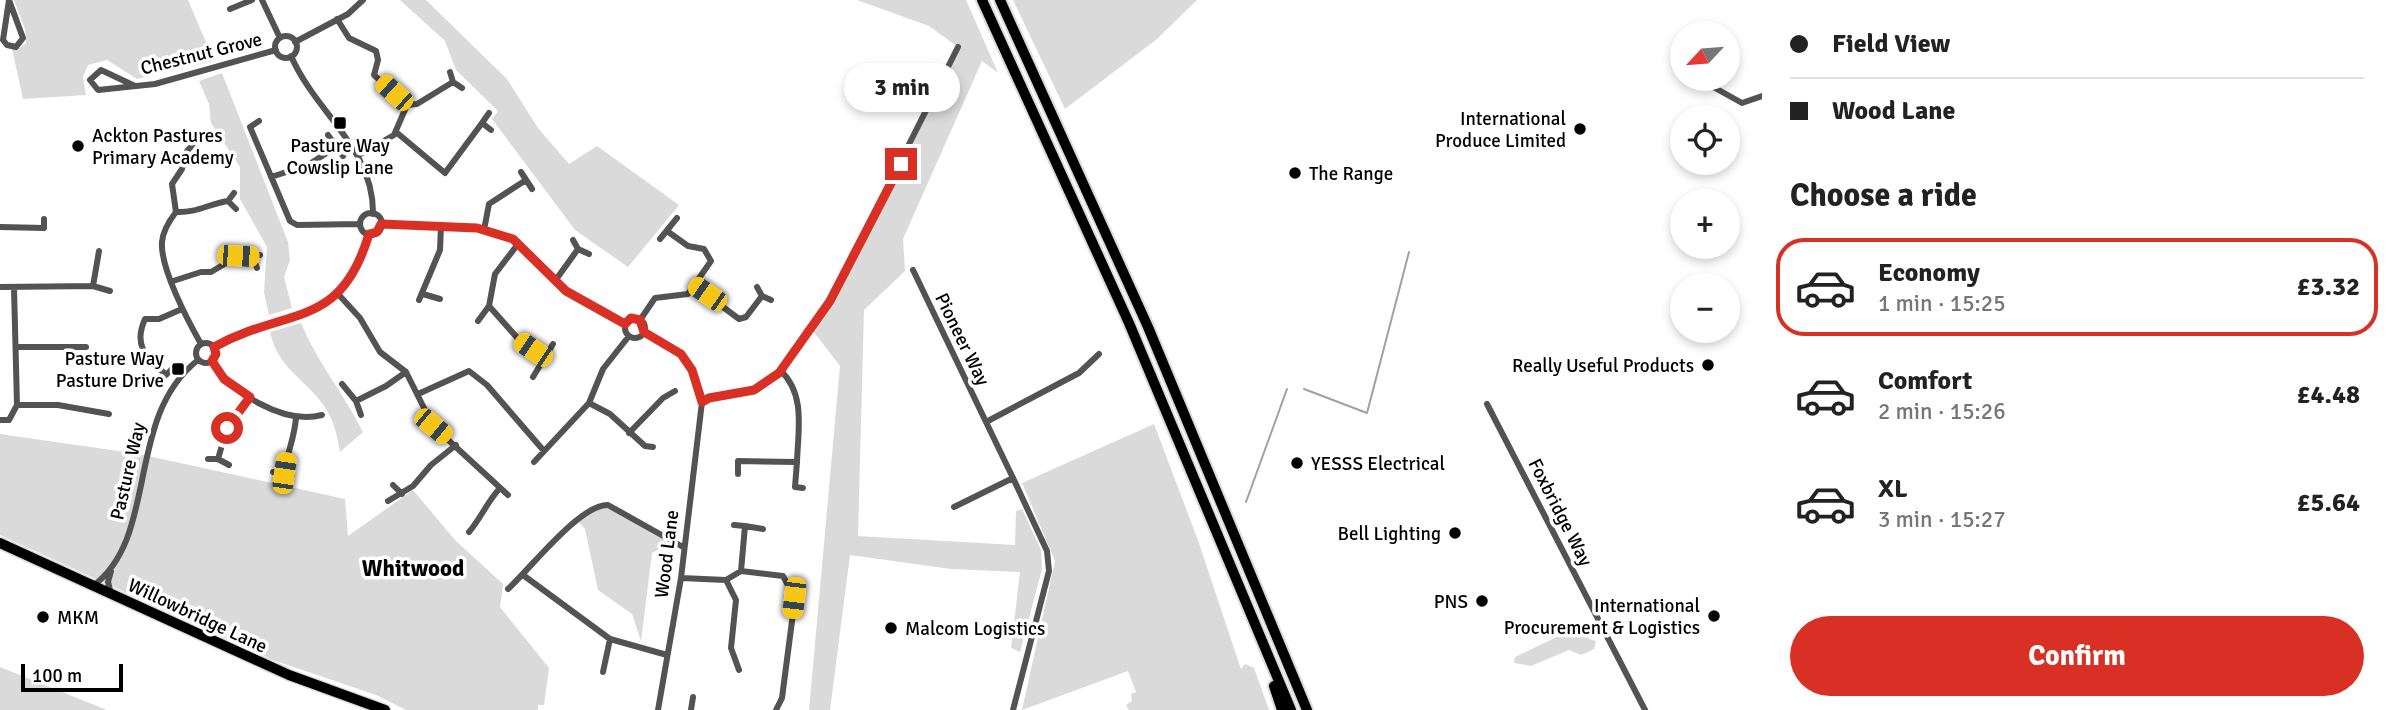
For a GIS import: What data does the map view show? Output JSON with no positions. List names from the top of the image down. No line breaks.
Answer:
{"streets":{"main road":["Willowbridge Lane"],"street":["Chestnut Grove","Pioneer Way","Pasture Way","Foxbridge Way","Wood Lane"]},"crossings":[["Pasture Way","Willowbridge Lane"]],"districts":["Whitwood"],"places":{"transit":["Pasture Way Cowslip Lane","Pasture Way Pasture Drive"],"other":["International Produce Limited","Ackton Pastures Primary Academy","The Range","Really Useful Products","YESSS Electrical","Bell Lighting","PNS","International Procurement & Logistics","MKM","Malcom Logistics"]},"scale_bar":"100 m","north":"bottom left","page":{"banner":["Field View","Wood Lane"],"map_buttons":["+","−"],"bubble":"3 min","heading":"Choose a ride","list":[{"name":"Economy","note":"1 min · 15:25","value":"£3.32"},{"name":"Comfort","note":"2 min · 15:26","value":"£4.48"},{"name":"XL","note":"3 min · 15:27","value":"£5.64"}],"buttons":"Confirm","scale":"100 m"}}
